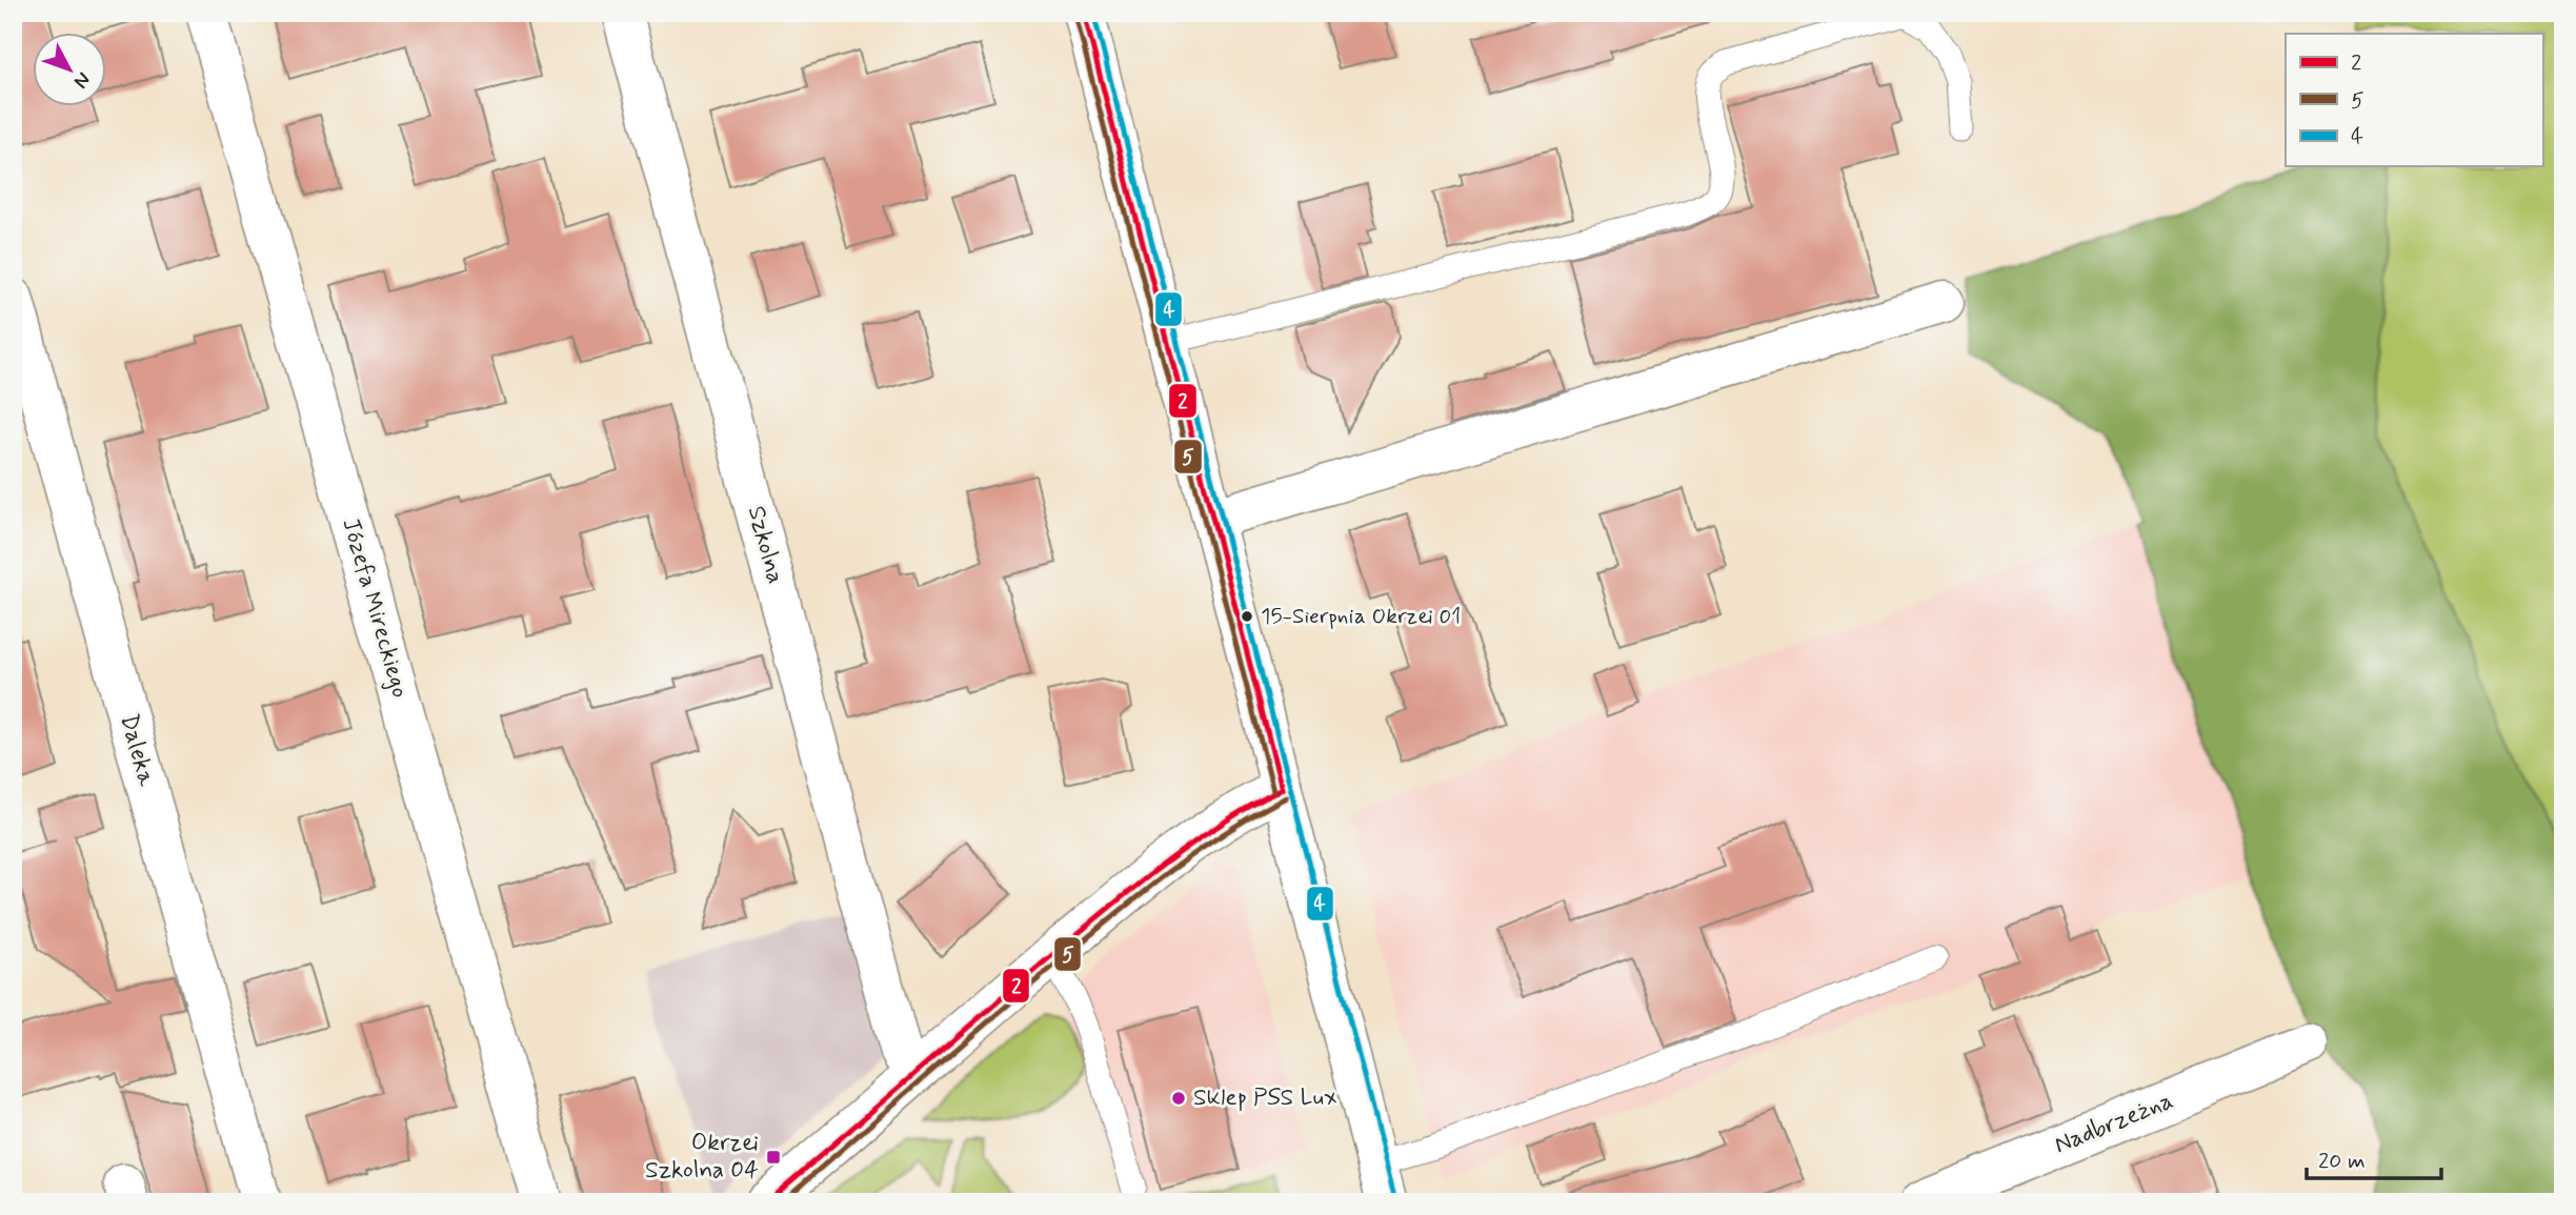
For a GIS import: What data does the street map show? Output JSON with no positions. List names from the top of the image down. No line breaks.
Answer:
{"streets":{"street":["Szkolna","Józefa Mireckiego","Daleka","Nadbrzeżna"]},"places":{"other":["15-Sierpnia Okrzei 01","Sklep PSS Lux"],"transit":["Okrzei Szkolna 04"]},"lines":["transit line 2","transit line 4","transit line 5"],"legend":["2","5","4"],"scale_bar":"20 m","north":"bottom right"}
